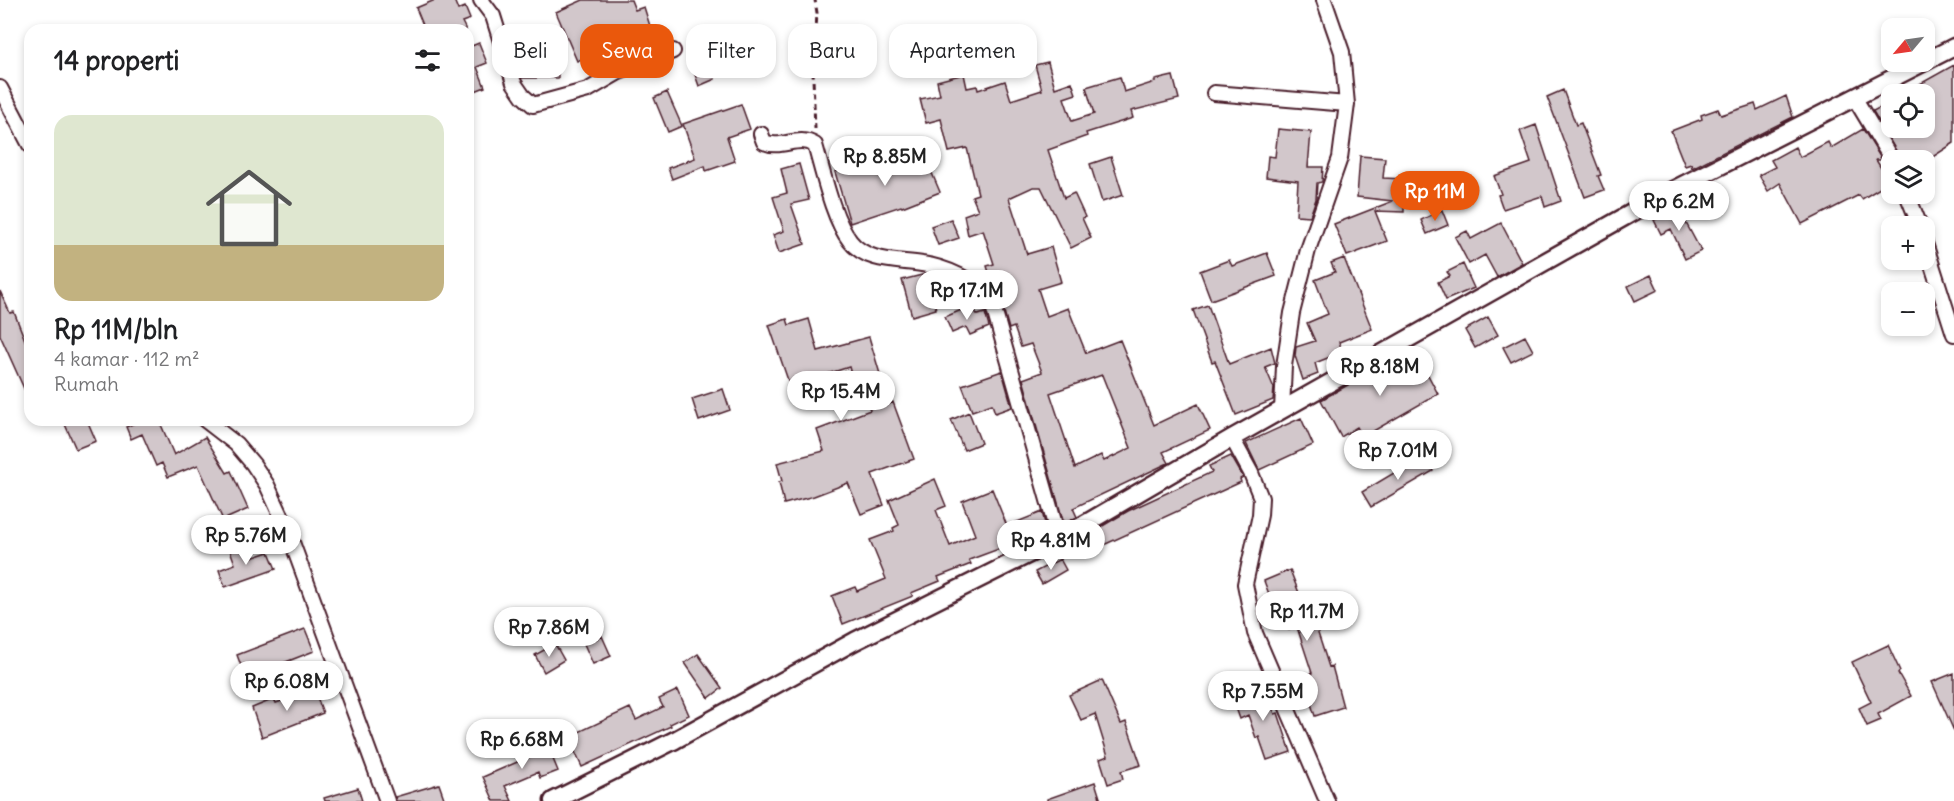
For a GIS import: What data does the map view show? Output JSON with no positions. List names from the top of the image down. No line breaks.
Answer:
{"north":"bottom left","page":{"map_buttons":["+","−"],"chip":["Beli","Sewa","Filter","Baru","Apartemen"],"heading":"14 properti","list":[{"name":"Rp 11M/bln","note":"4 kamar · 112 m² · Rumah"}],"price":["Rp 8.85M","Rp 11M","Rp 6.2M","Rp 17.1M","Rp 8.18M","Rp 15.4M","Rp 7.01M","Rp 5.76M","Rp 4.81M","Rp 11.7M","Rp 7.86M","Rp 6.08M","Rp 7.55M","Rp 6.68M"]}}
